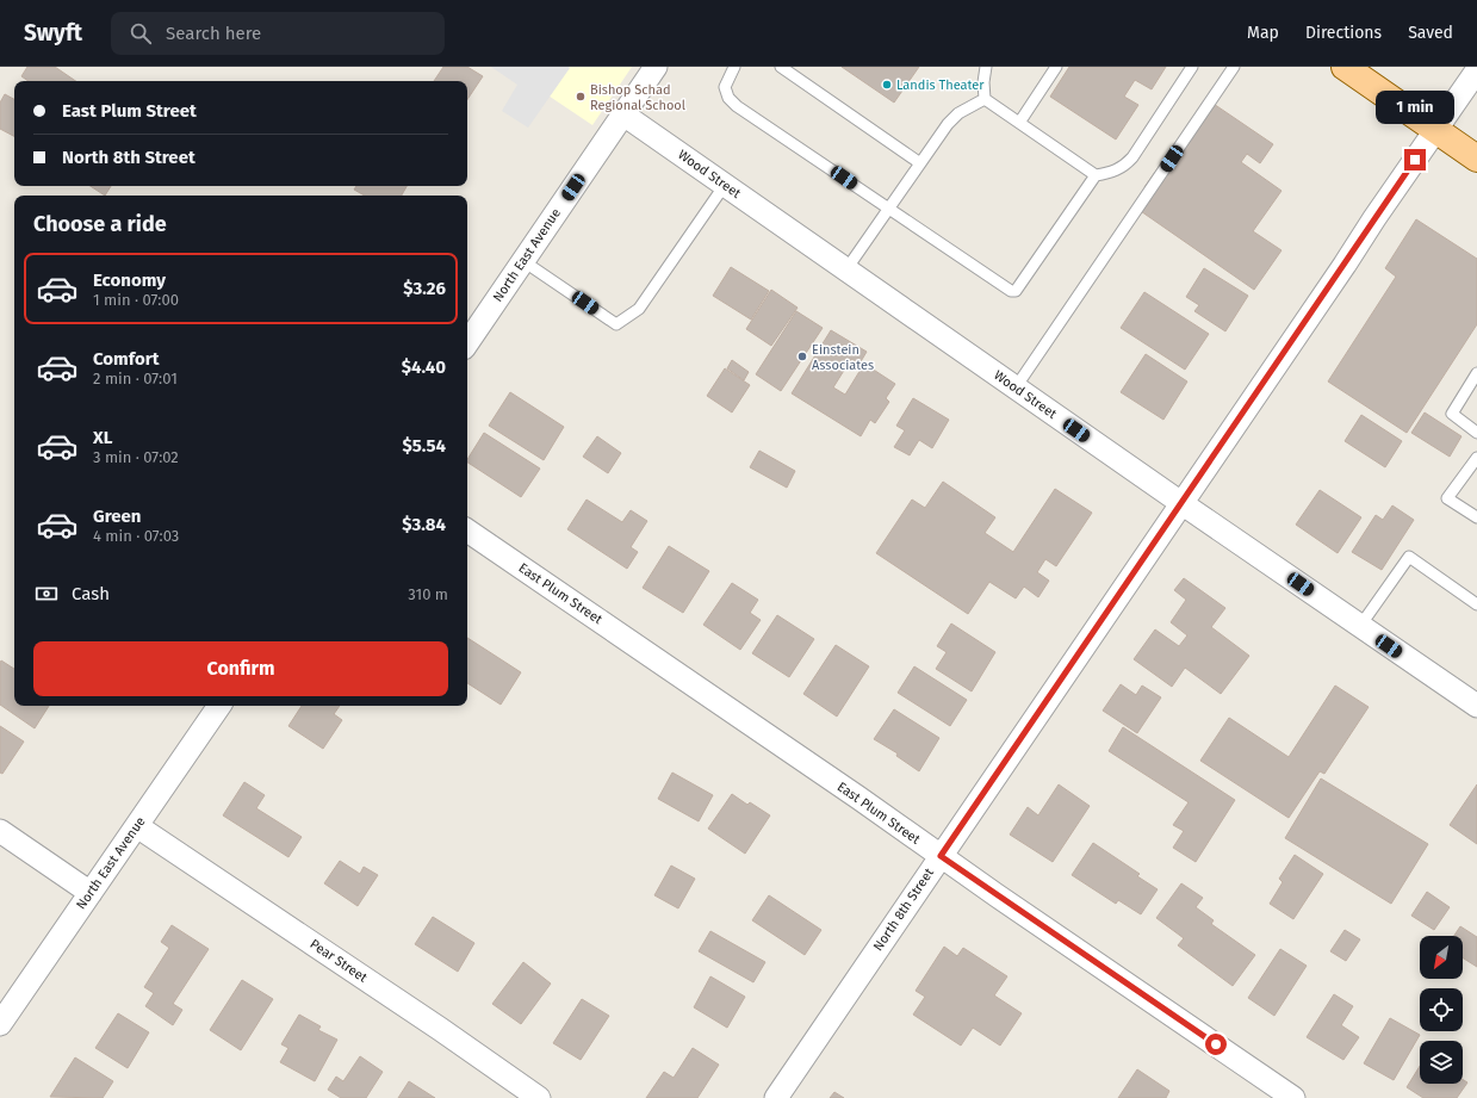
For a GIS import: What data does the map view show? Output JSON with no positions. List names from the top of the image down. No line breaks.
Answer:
{"streets":{"street":["Wood Street","North East Avenue","East Plum Street","North 8th Street","Pear Street"]},"crossings":[["Wood Street","North East Avenue"],["Wood Street","North 8th Street"],["North East Avenue","Pear Street"],["East Plum Street","North 8th Street"]],"places":["Landis Theater","Bishop Schad Regional School","Einstein Associates"],"north":"bottom left","page":{"header":"Swyft","search":"Search here","nav":["Map","Directions","Saved"],"banner":["East Plum Street","North 8th Street"],"bubble":"1 min","heading":"Choose a ride","list":[{"name":"Economy","note":"1 min · 07:00","value":"$3.26"},{"name":"Comfort","note":"2 min · 07:01","value":"$4.40"},{"name":"XL","note":"3 min · 07:02","value":"$5.54"},{"name":"Green","note":"4 min · 07:03","value":"$3.84"}],"pay":["Cash","310 m"],"buttons":"Confirm"}}
